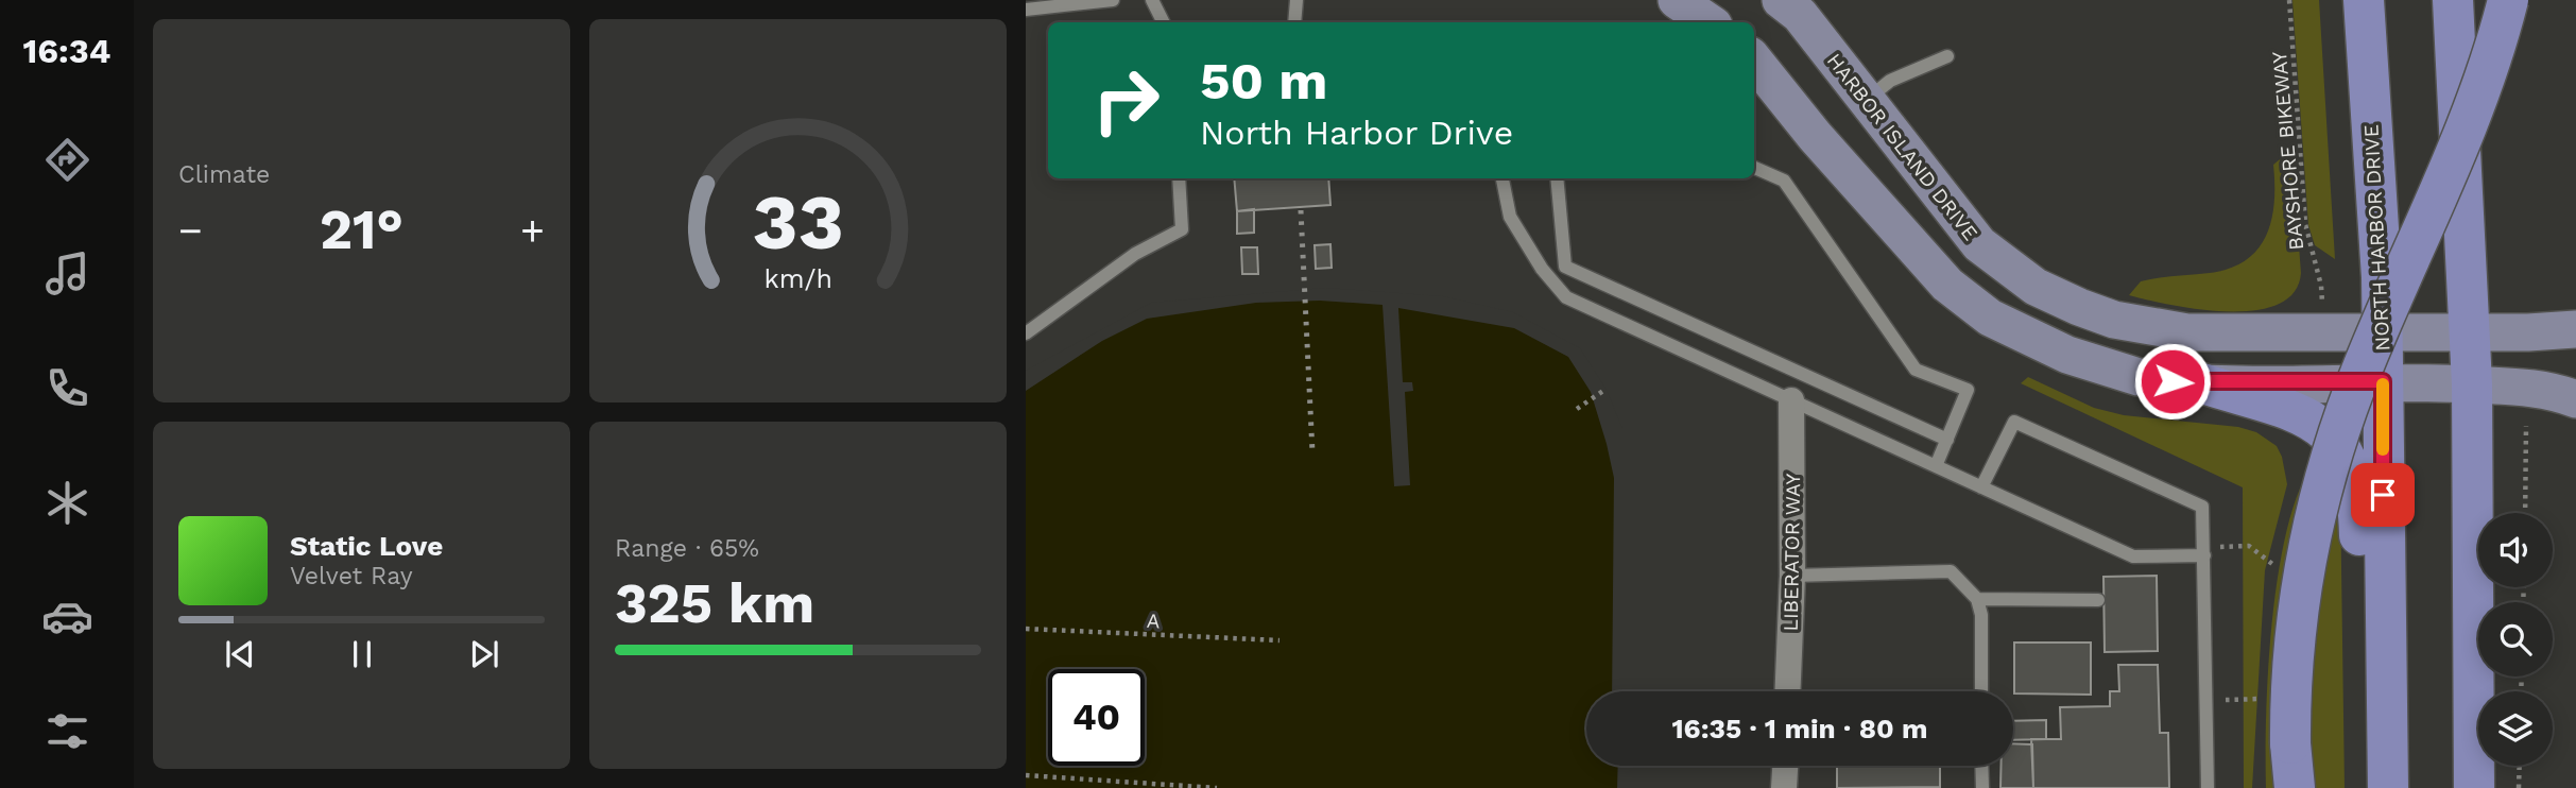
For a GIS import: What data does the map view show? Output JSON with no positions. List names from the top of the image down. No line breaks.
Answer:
{"streets":{"main road":["NORTH HARBOR DRIVE"],"street":["HARBOR ISLAND DRIVE","LIBERATOR WAY"],"path":["BAYSHORE BIKEWAY","A"]},"crossings":[["HARBOR ISLAND DRIVE","NORTH HARBOR DRIVE"]],"page":{"tabs":"16:34","tile":["Climate",["Range · 65%","325 km"]],"turn":["50 m","North Harbor Drive"],"heat":["−","21°","+"],"song":["Static Love","Velvet Ray"],"limit":"40","trip":"16:35 · 1 min · 80 m","gauge":["33","km/h"]}}
